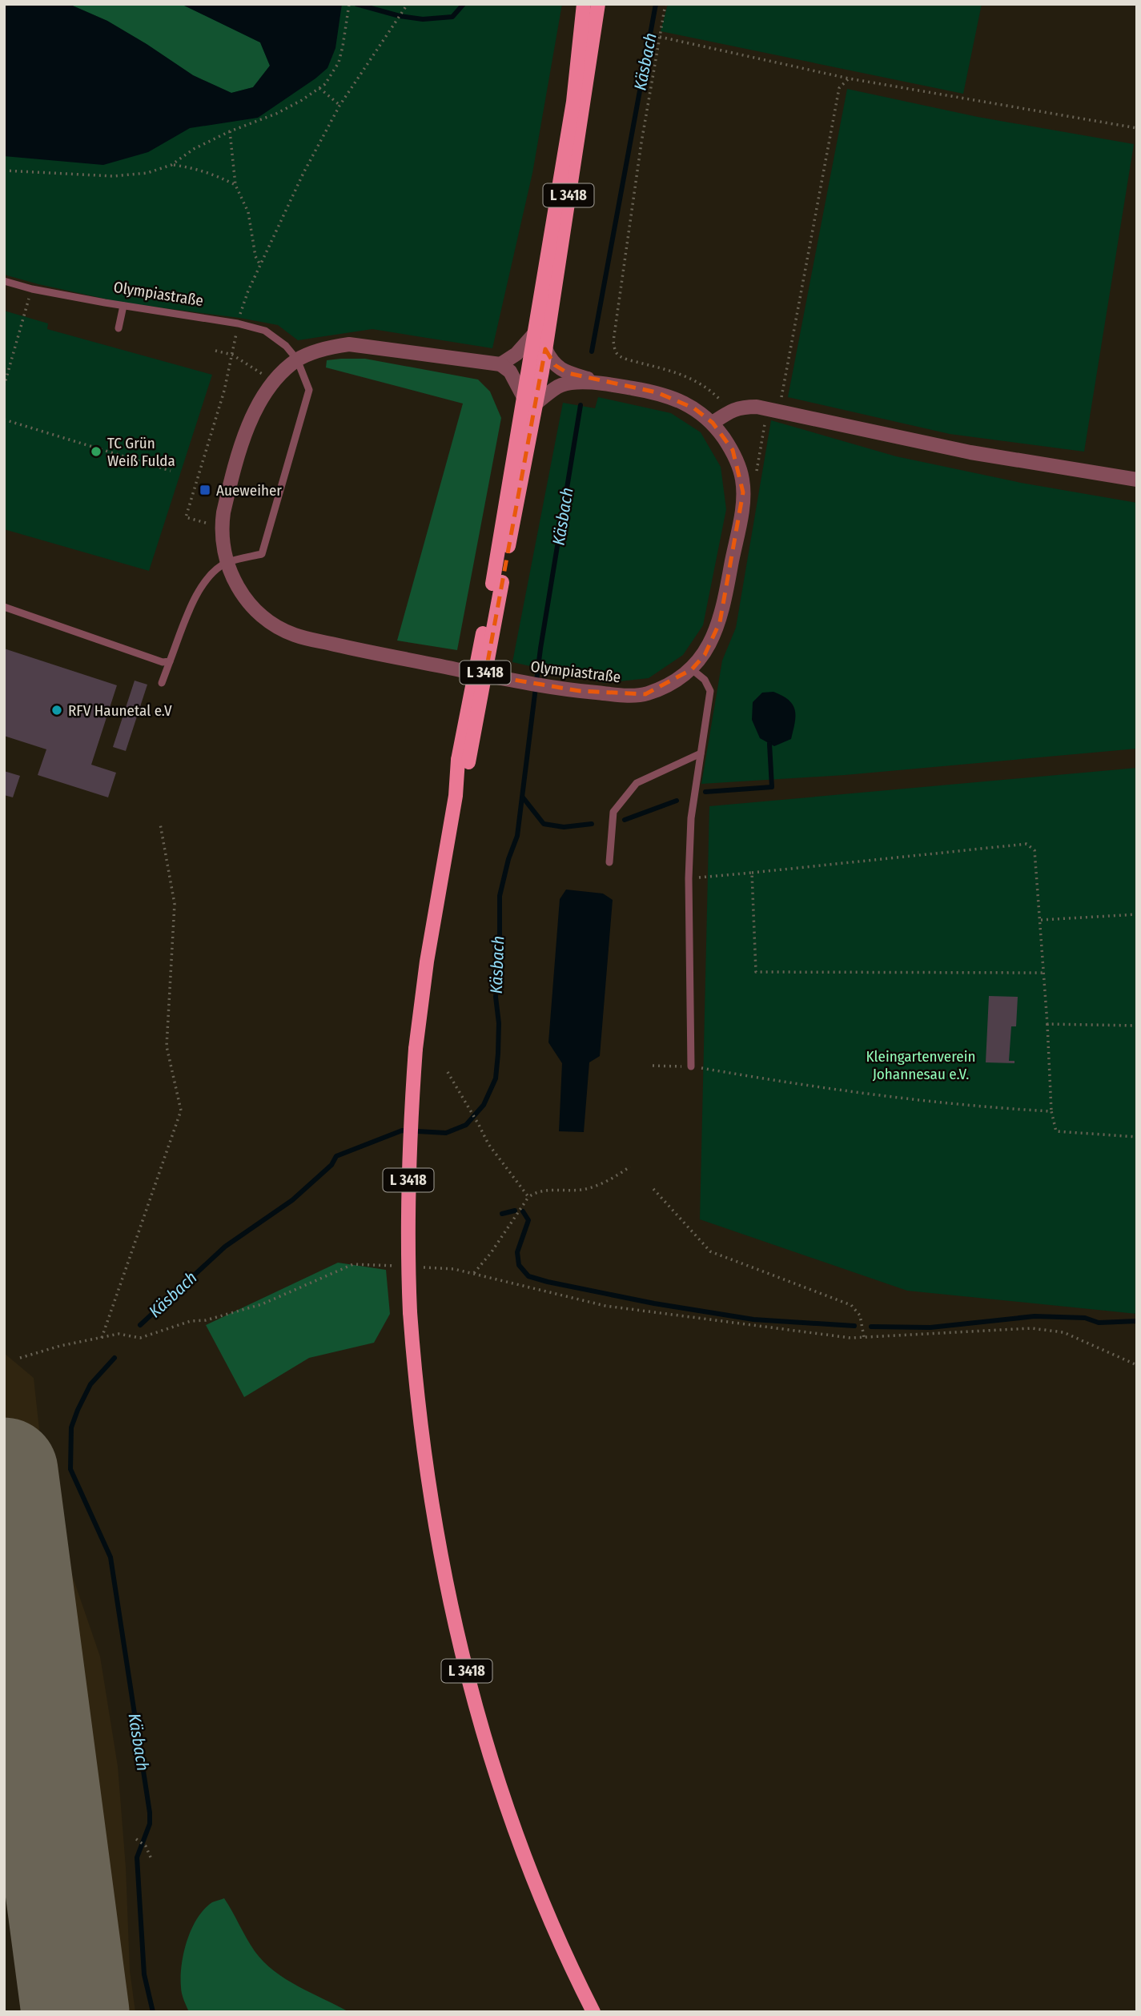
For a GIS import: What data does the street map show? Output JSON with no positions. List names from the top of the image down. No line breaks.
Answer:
{"streets":{"main road":["L 3418"],"street":["Olympiastraße"]},"crossings":[["L 3418","Olympiastraße"]],"water":["Käsbach"],"parks":["Kleingartenverein Johannesau e.V."],"places":{"other":["TC Grün Weiß Fulda","RFV Haunetal e.V"],"transit":["Aueweiher"]}}
